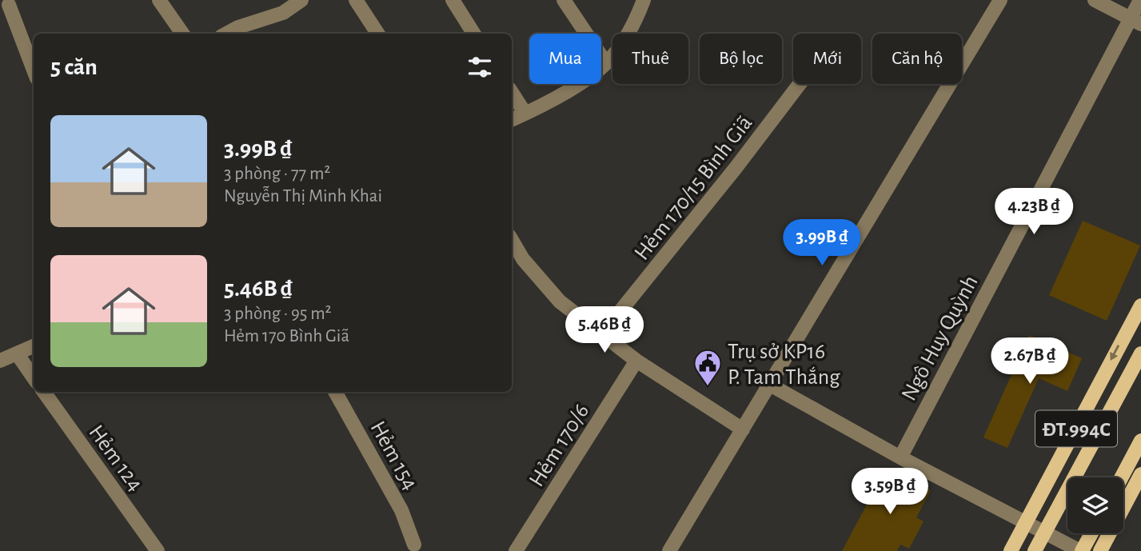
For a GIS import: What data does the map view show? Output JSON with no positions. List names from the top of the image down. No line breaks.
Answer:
{"streets":{"main road":["ĐT.994C"],"street":["Hẻm 170/15 Bình Giã","Ngô Huy Quỳnh","Hẻm 170/6","Hẻm 154","Hẻm 124"]},"places":{"public building":["Trụ sở KP16 P. Tam Thắng"]},"page":{"chip":["Mua","Thuê","Bộ lọc","Mới","Căn hộ"],"heading":"5 căn","list":[{"name":"3.99B ₫","note":"3 phòng · 77 m² · Nguyễn Thị Minh Khai"},{"name":"5.46B ₫","note":"3 phòng · 95 m² · Hẻm 170 Bình Giã"}],"price":["4.23B ₫","3.99B ₫","5.46B ₫","2.67B ₫","3.59B ₫"]}}
